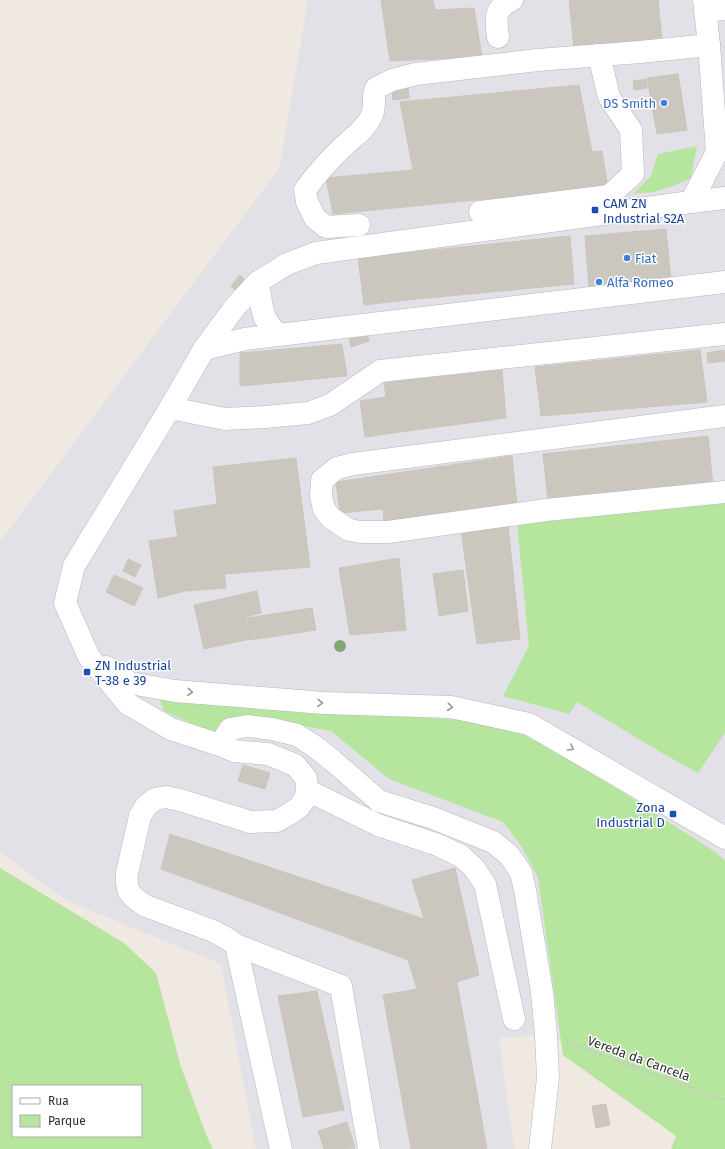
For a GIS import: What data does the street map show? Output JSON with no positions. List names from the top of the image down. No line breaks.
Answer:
{"streets":{"path":["Vereda da Cancela"]},"places":{"other":["DS Smith","Fiat","Alfa Romeo"],"transit":["CAM ZN Industrial S2A","ZN Industrial T-38 e 39","Zona Industrial D"]},"legend":["Rua","Parque"]}
